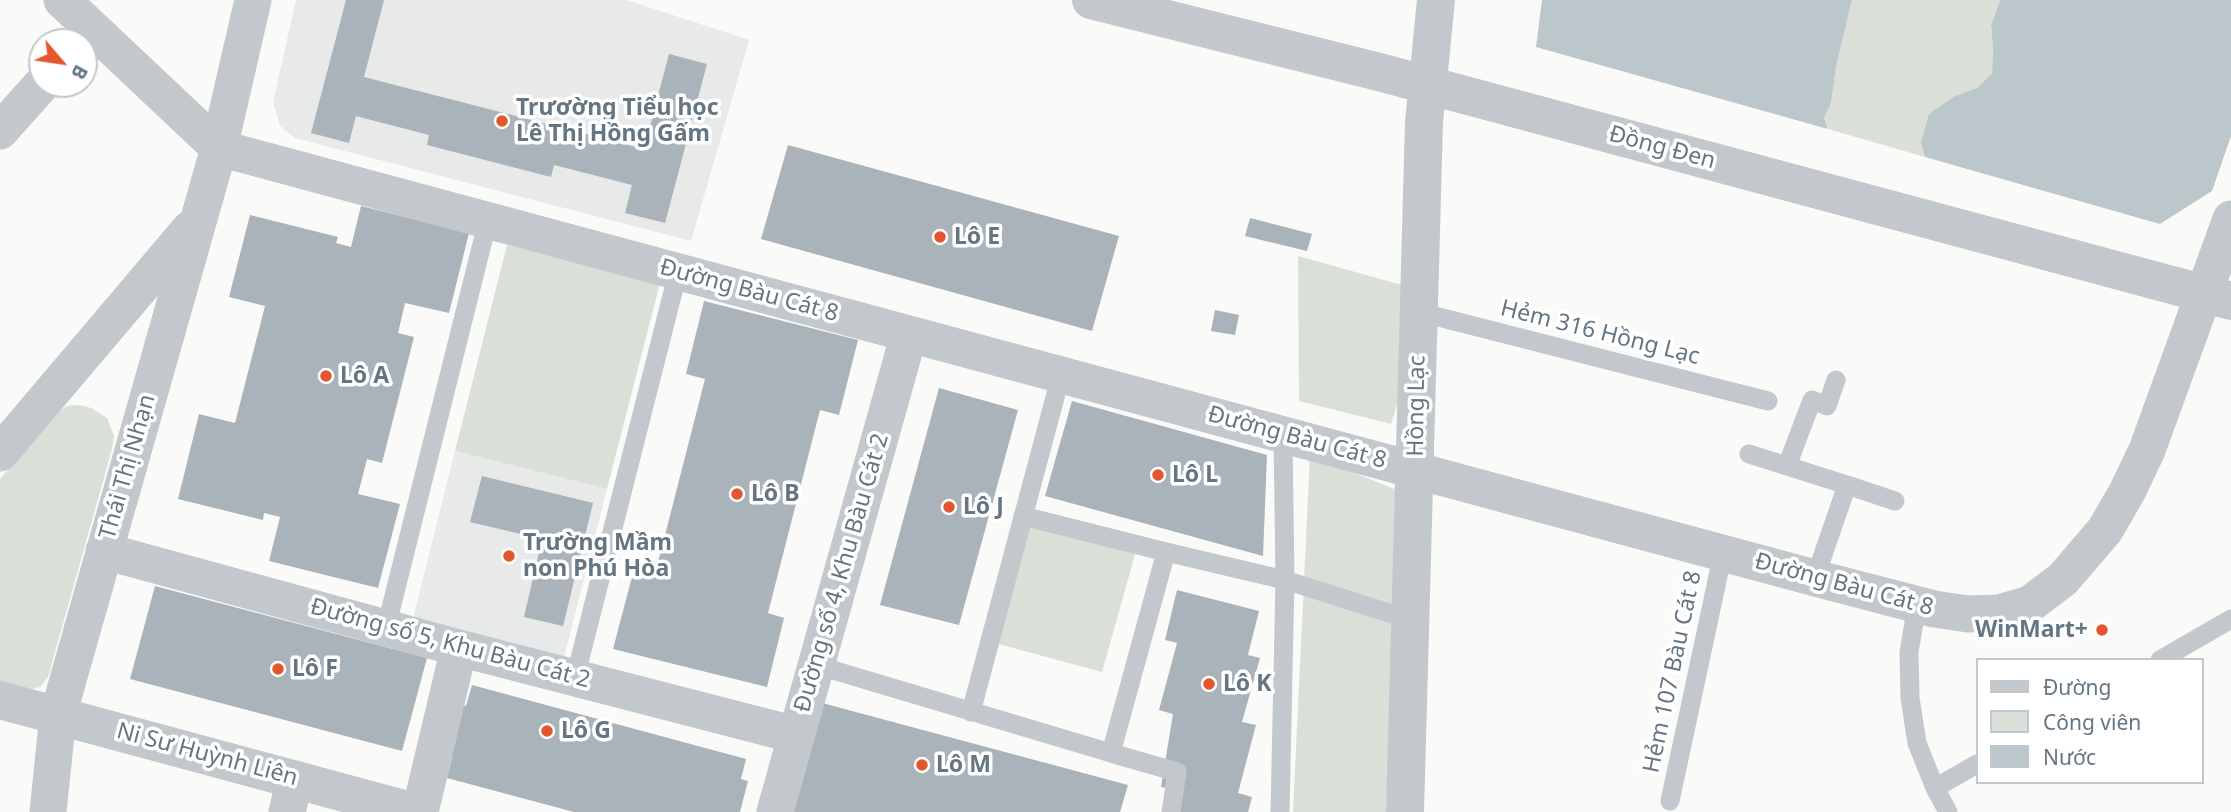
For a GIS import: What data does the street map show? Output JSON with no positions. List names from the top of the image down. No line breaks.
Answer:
{"streets":{"street":["Đồng Đen","Đường Bàu Cát 8","Hồng Lạc","Thái Thị Nhạn","Đường số 4, Khu Bàu Cát 2","Đường số 5, Khu Bàu Cát 2","Ni Sư Huỳnh Liên"],"lane":["Hẻm 316 Hồng Lạc","Hẻm 107 Bàu Cát 8"]},"crossings":[["Đồng Đen","Đường Bàu Cát 8"],["Đồng Đen","Hồng Lạc"],["Đường Bàu Cát 8","Hồng Lạc"],["Đường Bàu Cát 8","Thái Thị Nhạn"],["Đường Bàu Cát 8","Đường số 4, Khu Bàu Cát 2"],["Đường Bàu Cát 8","Hẻm 107 Bàu Cát 8"],["Hẻm 316 Hồng Lạc","Hồng Lạc"],["Thái Thị Nhạn","Đường số 5, Khu Bàu Cát 2"],["Thái Thị Nhạn","Ni Sư Huỳnh Liên"],["Đường số 4, Khu Bàu Cát 2","Đường số 5, Khu Bàu Cát 2"]],"places":["Trươờng Tiểu học Lê Thị Hồng Gấm","Lô E","Lô A","Lô L","Lô B","Lô J","Trường Mầm non Phú Hòa","WinMart+","Lô F","Lô K","Lô G","Lô M"],"legend":["Đường","Công viên","Nước"],"north":"bottom right"}
